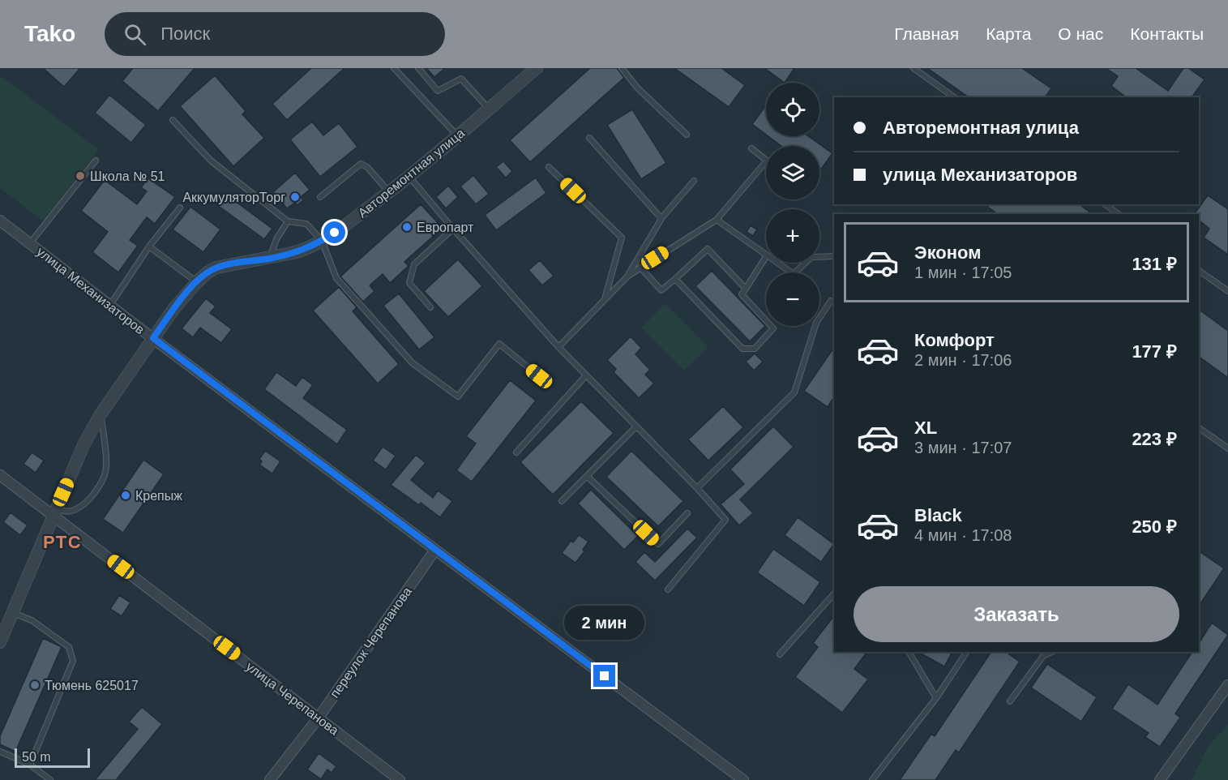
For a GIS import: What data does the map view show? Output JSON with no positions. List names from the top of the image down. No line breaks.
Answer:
{"streets":{"street":["Авторемонтная улица","улица Механизаторов","переулок Черепанова","улица Черепанова"]},"crossings":[["Авторемонтная улица","улица Механизаторов"],["Авторемонтная улица","улица Черепанова"],["улица Механизаторов","переулок Черепанова"],["переулок Черепанова","улица Черепанова"]],"districts":["РТС"],"places":["Школа № 51","АккумуляторТорг","Европарт","Крепыж","Тюмень 625017"],"scale_bar":"50 m","page":{"header":"Tako","search":"Поиск","nav":["Главная","Карта","О нас","Контакты"],"map_buttons":["+","−"],"banner":["Авторемонтная улица","улица Механизаторов"],"list":[{"name":"Эконом","note":"1 мин · 17:05","value":"131 ₽"},{"name":"Комфорт","note":"2 мин · 17:06","value":"177 ₽"},{"name":"XL","note":"3 мин · 17:07","value":"223 ₽"},{"name":"Black","note":"4 мин · 17:08","value":"250 ₽"}],"buttons":"Заказать","bubble":"2 мин","scale":"50 m"}}
